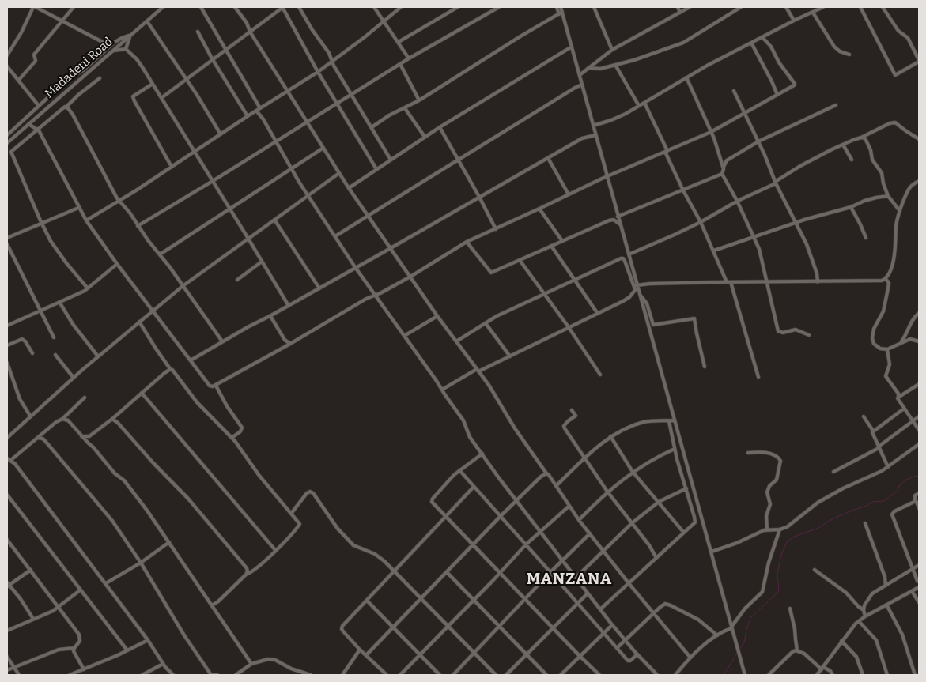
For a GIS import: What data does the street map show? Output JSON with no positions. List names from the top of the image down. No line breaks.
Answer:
{"streets":{"street":["Madadeni Road"]},"districts":["MANZANA"]}
